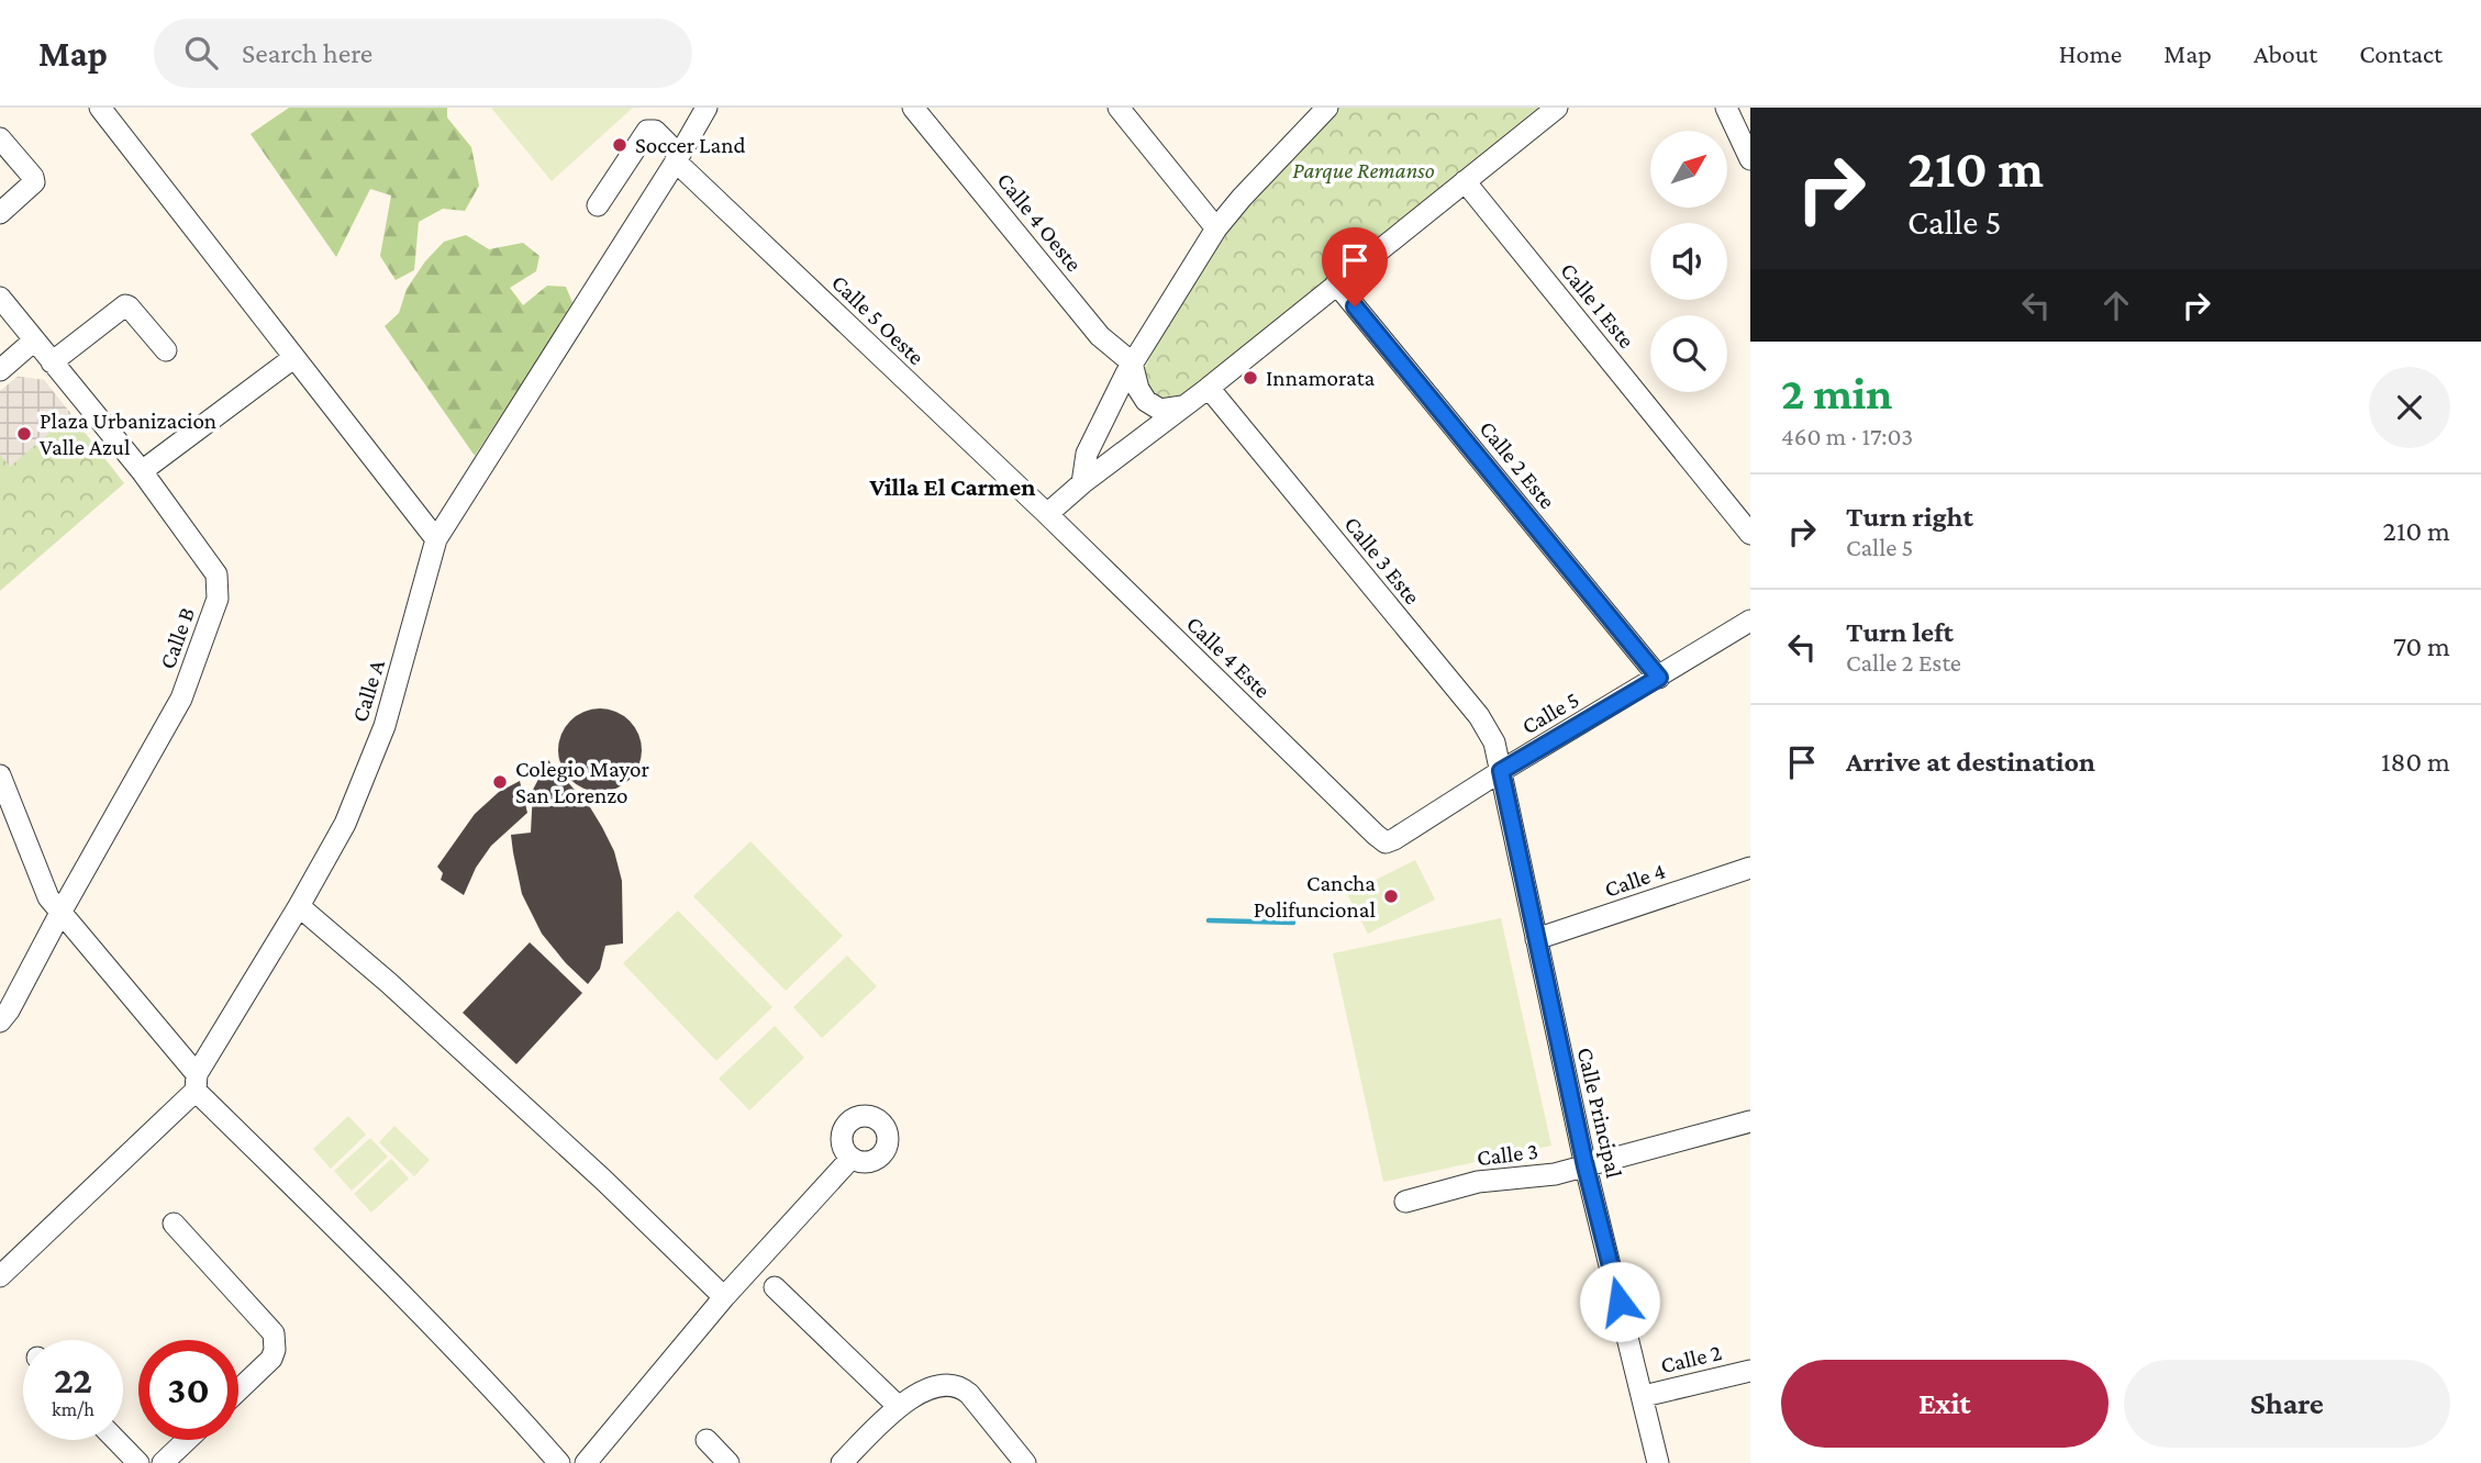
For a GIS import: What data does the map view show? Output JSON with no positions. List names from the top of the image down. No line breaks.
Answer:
{"streets":{"street":["Calle 4 Oeste","Calle 1 Este","Calle 5 Oeste","Calle 2 Este","Calle 3 Este","Calle B","Calle 4 Este","Calle A","Calle 5","Calle 4","Calle Principal","Calle 3","Calle 2"]},"crossings":[["Calle 5 Oeste","Calle 4 Este"],["Calle 5 Oeste","Calle A"],["Calle 2 Este","Calle 5"],["Calle 3 Este","Calle 5"],["Calle 3 Este","Calle Principal"],["Calle 4 Este","Calle 5"],["Calle 5","Calle Principal"],["Calle 4","Calle Principal"],["Calle Principal","Calle 3"],["Calle Principal","Calle 2"]],"districts":["Villa El Carmen"],"parks":["Parque Remanso"],"places":["Soccer Land","Innamorata","Plaza Urbanizacion Valle Azul","Colegio Mayor San Lorenzo","Cancha Polifuncional"],"north":"top right","page":{"header":"Map","search":"Search here","nav":["Home","Map","About","Contact"],"turn":["210 m","Calle 5"],"heading":["2 min","460 m · 17:03"],"list":[{"name":"Turn right","note":"Calle 5","value":"210 m"},{"name":"Turn left","note":"Calle 2 Este","value":"70 m"},{"name":"Arrive at destination","value":"180 m"}],"speed":"22 km/h","limit":"30","buttons":["Exit","Share"]}}
